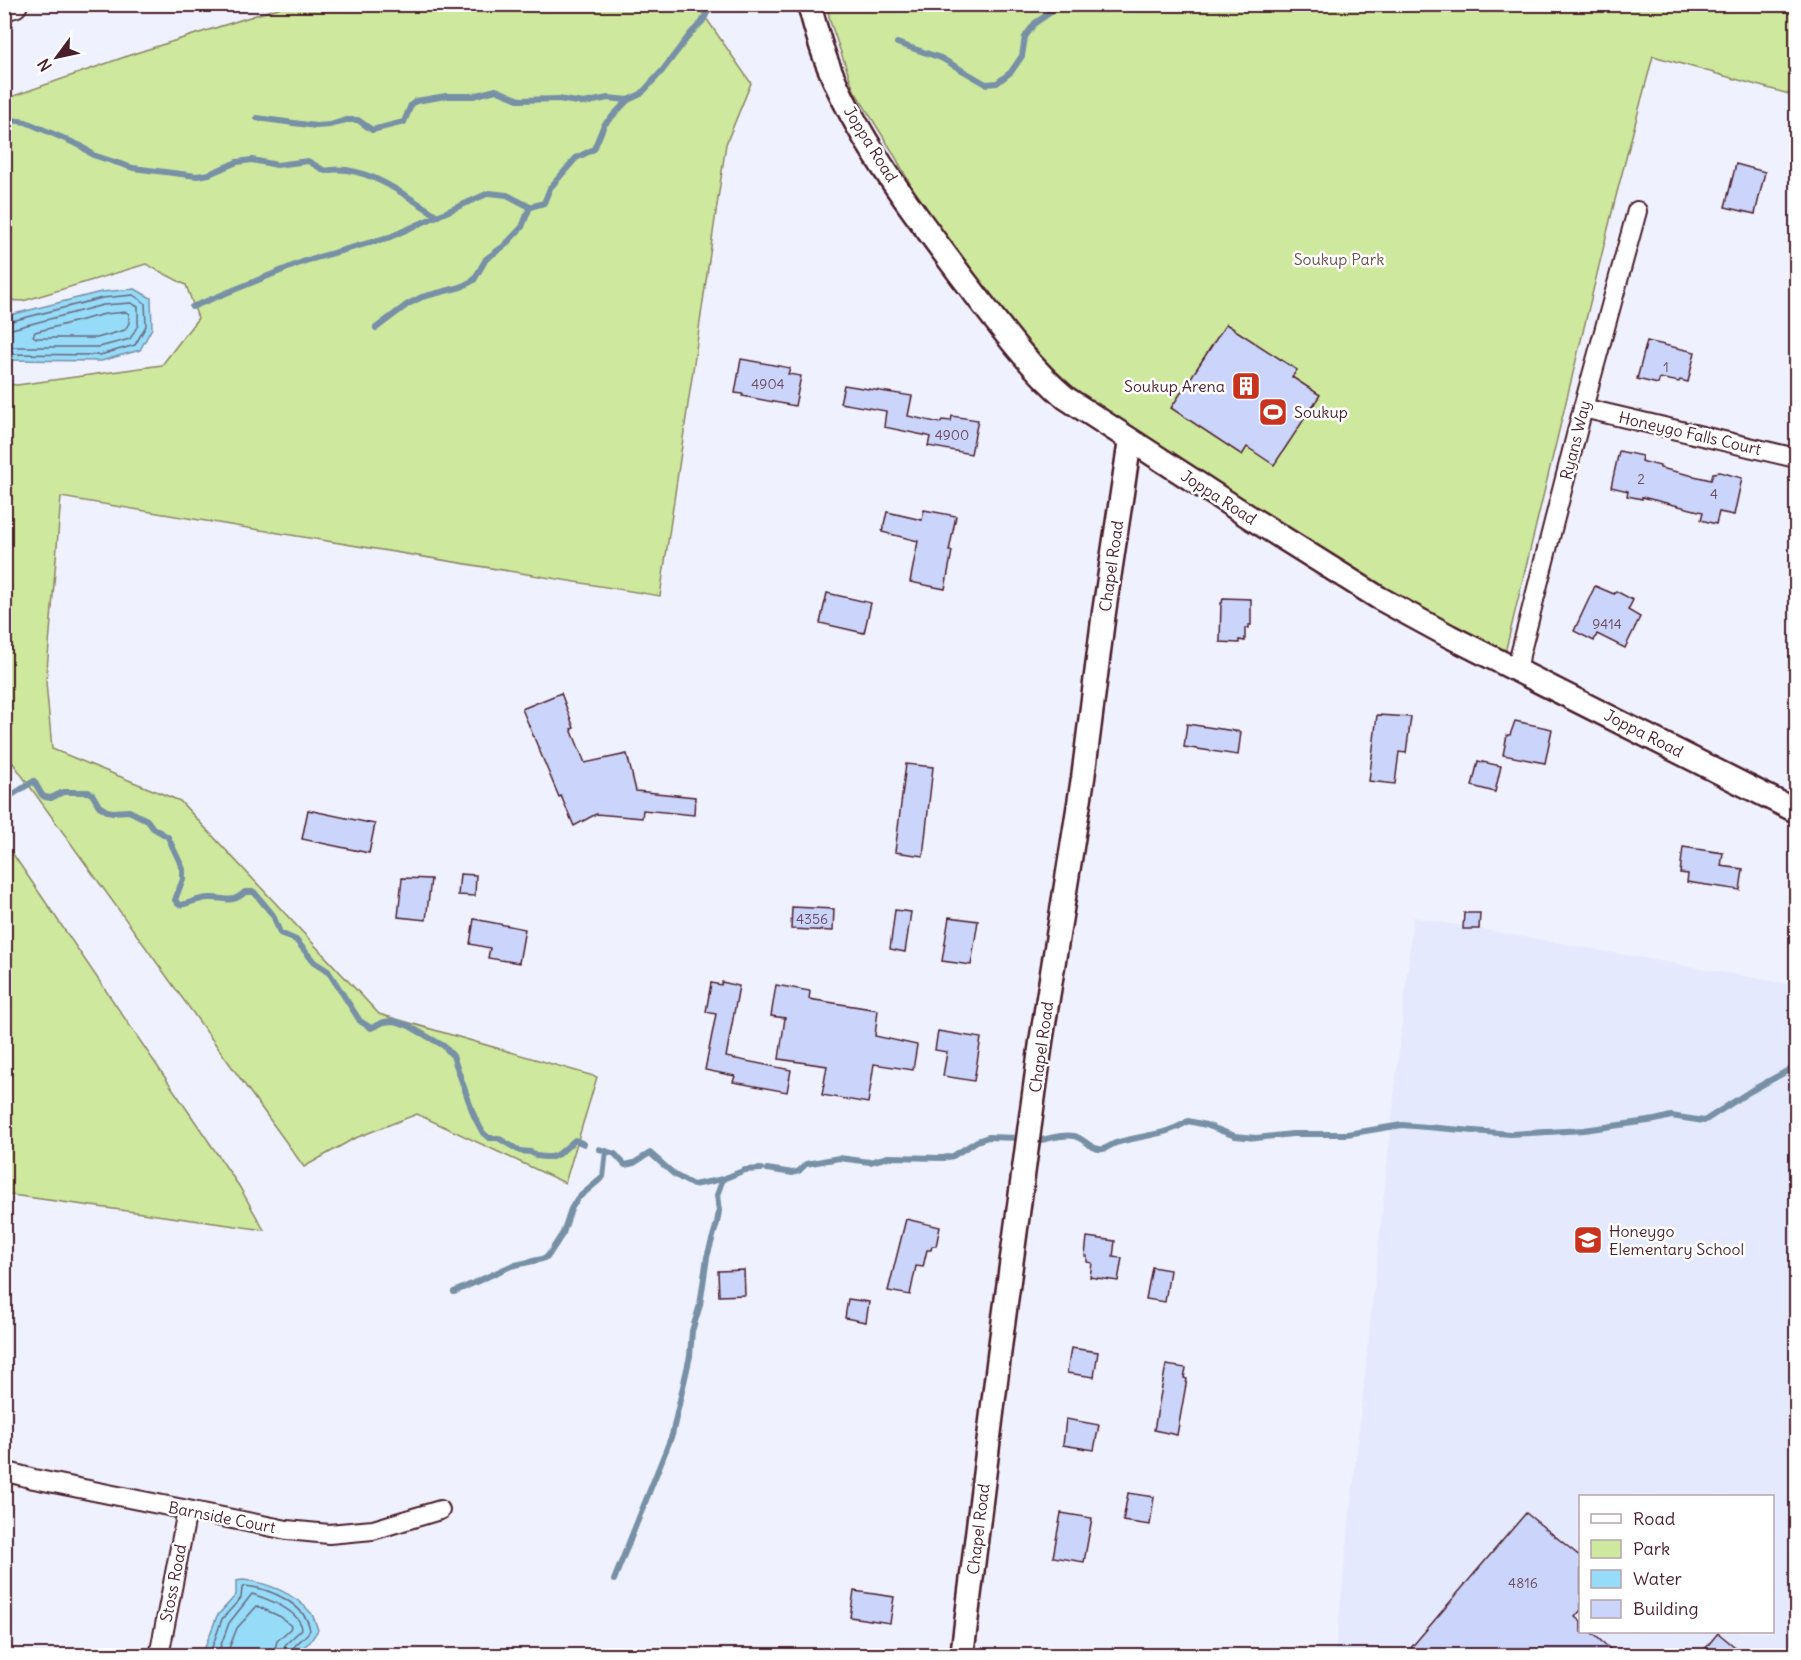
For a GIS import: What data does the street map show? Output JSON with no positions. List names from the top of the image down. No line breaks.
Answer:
{"streets":{"street":["Joppa Road","Honeygo Falls Court","Ryans Way","Chapel Road","Barnside Court","Stoss Road"]},"crossings":[["Joppa Road","Ryans Way"],["Joppa Road","Chapel Road"],["Honeygo Falls Court","Ryans Way"],["Barnside Court","Stoss Road"]],"parks":["Soukup Park"],"places":{"building":["Soukup Arena"],"sports":["Soukup"],"school or university":["Honeygo Elementary School"]},"house_numbers":["1","4904","4900","2","4","9414","4356","4816"],"legend":["Road","Park","Water","Building"],"north":"bottom left"}
